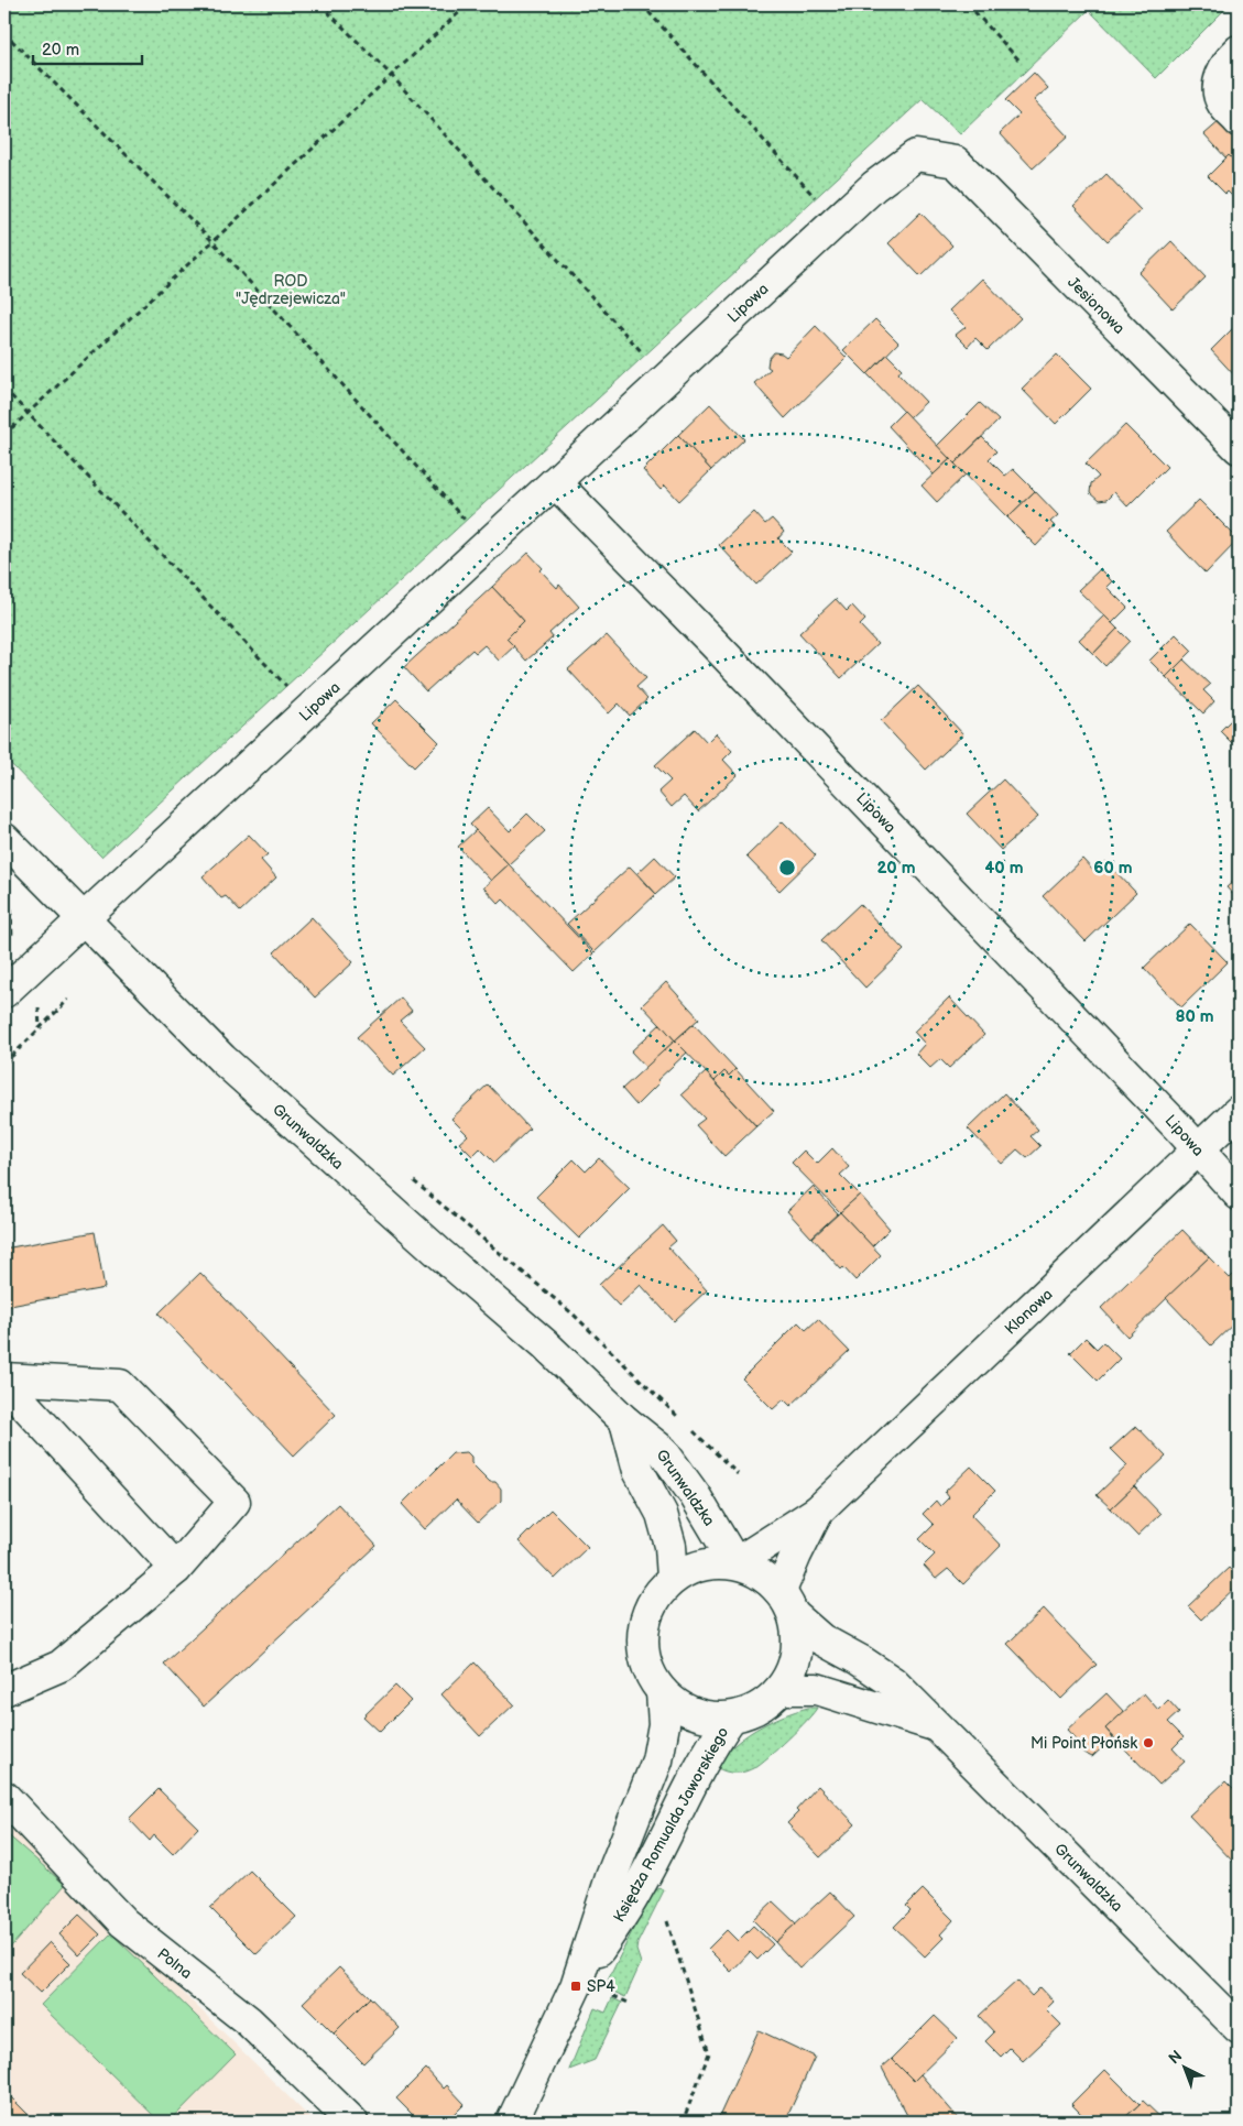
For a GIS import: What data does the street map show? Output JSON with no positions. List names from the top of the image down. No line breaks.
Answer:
{"streets":{"street":["Lipowa","Jesionowa","Grunwaldzka","Klonowa","Księdza Romualda Jaworskiego","Polna"]},"crossings":[["Lipowa","Jesionowa"],["Lipowa","Grunwaldzka"],["Lipowa","Klonowa"],["Grunwaldzka","Klonowa"],["Grunwaldzka","Księdza Romualda Jaworskiego"],["Klonowa","Księdza Romualda Jaworskiego"]],"parks":["ROD \"Jędrzejewicza\""],"places":{"other":["Mi Point Płońsk"],"transit":["SP4"]},"scale_bar":"20 m","north":"top left","rings":["20 m","40 m","60 m","80 m"]}
